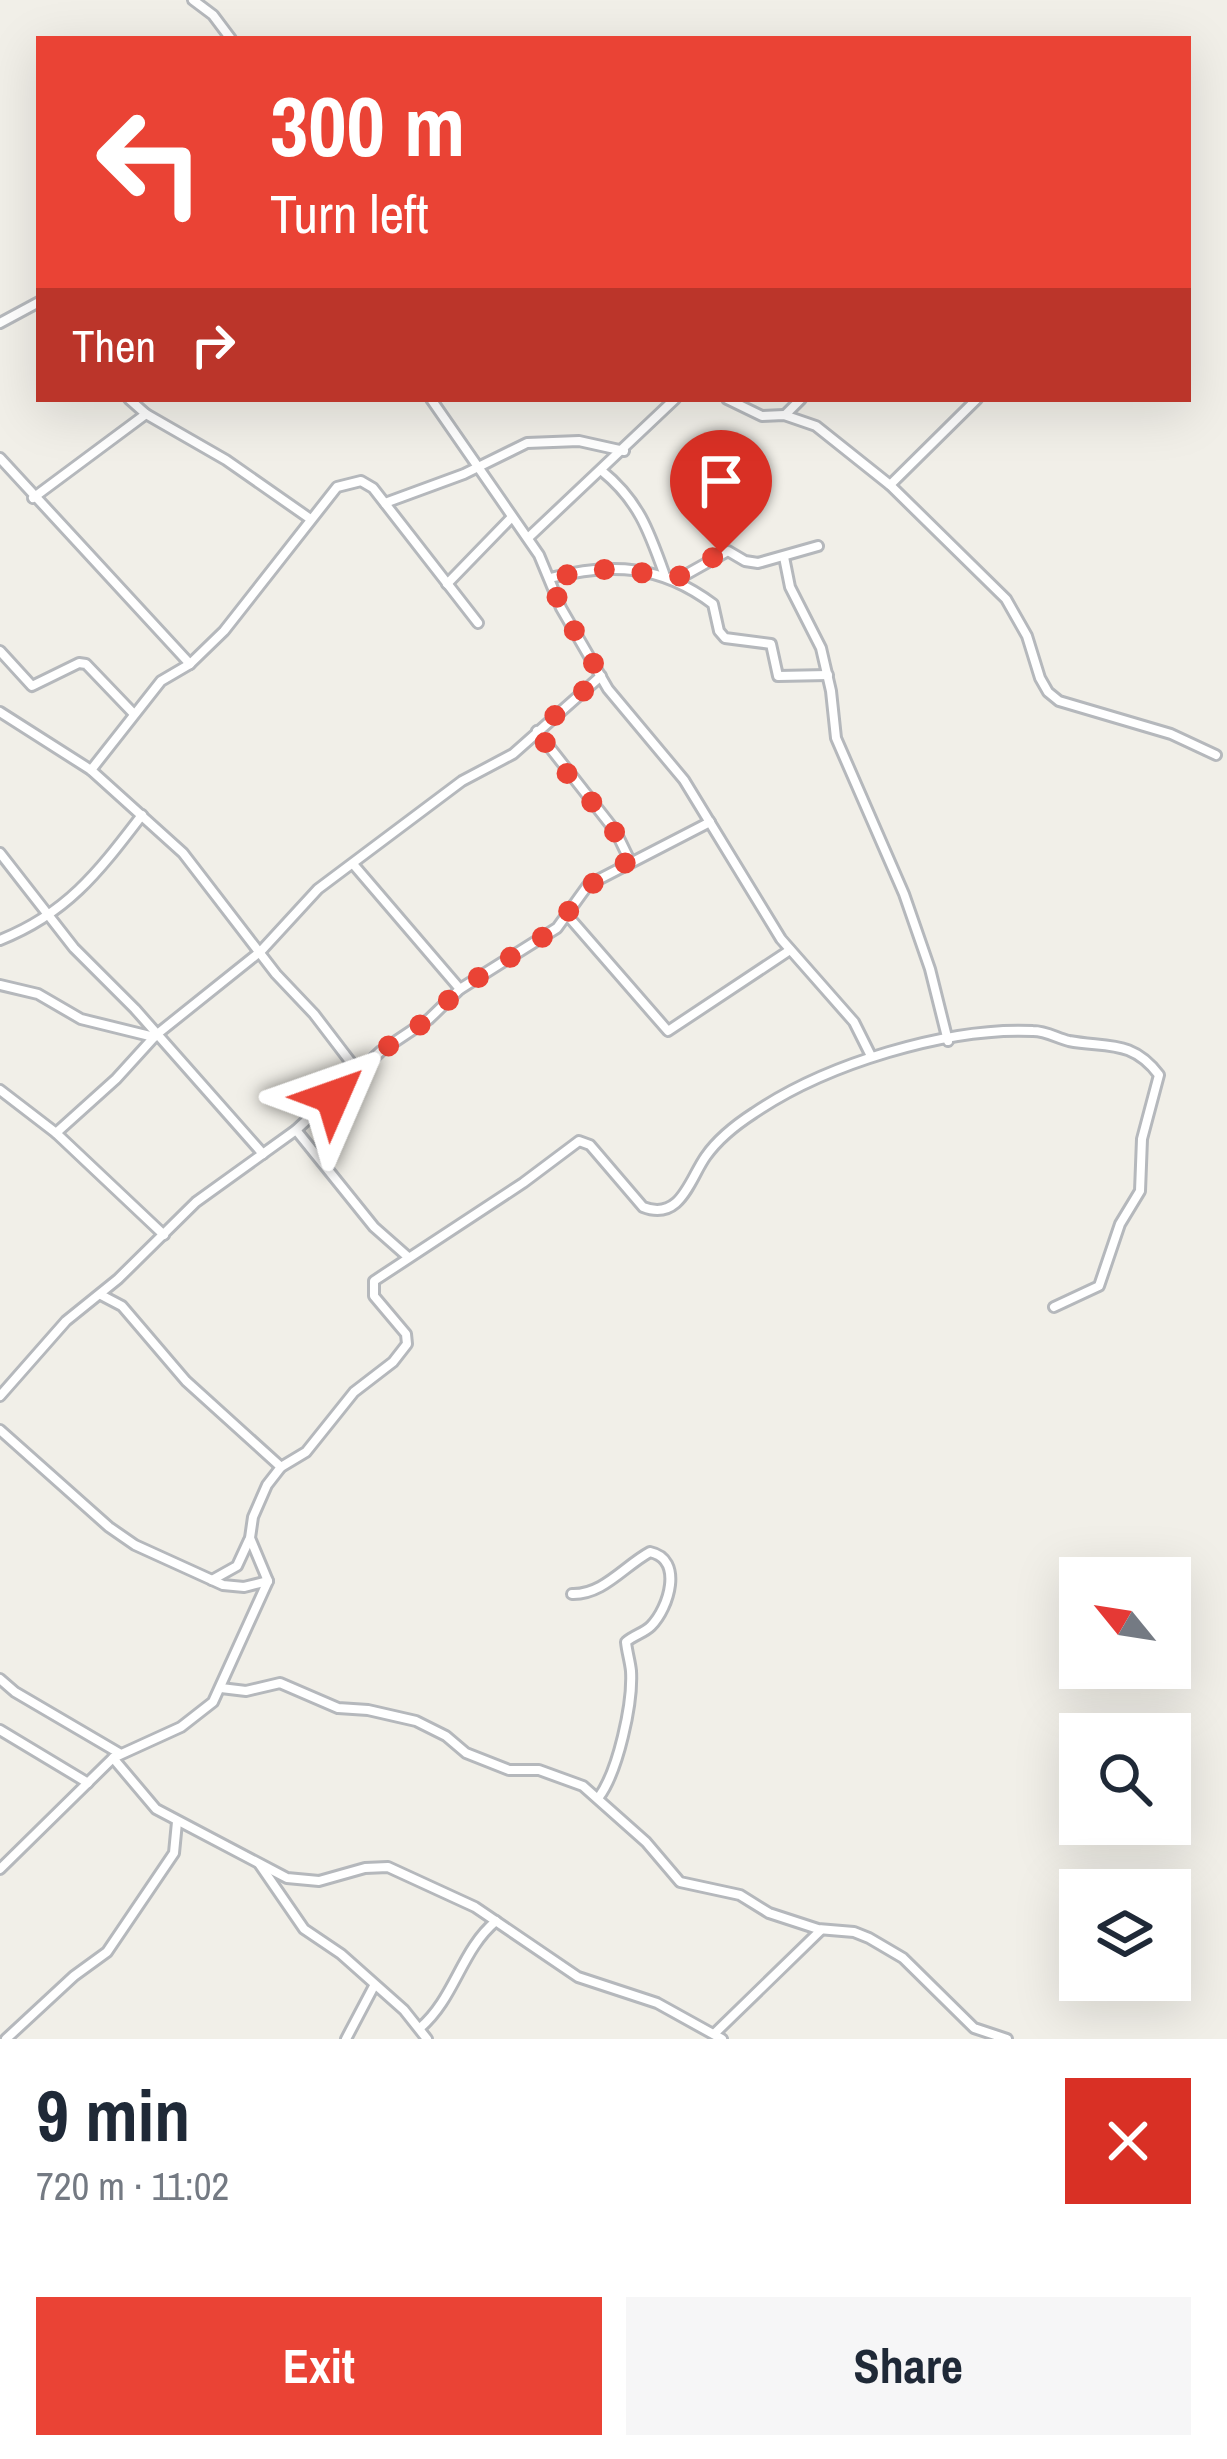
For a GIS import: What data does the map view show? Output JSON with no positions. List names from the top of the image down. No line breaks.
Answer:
{"north":"top left","page":{"turn":["300 m","Turn left"],"then":"Then","heading":["9 min","720 m · 11:02"],"buttons":["Exit","Share"]}}
